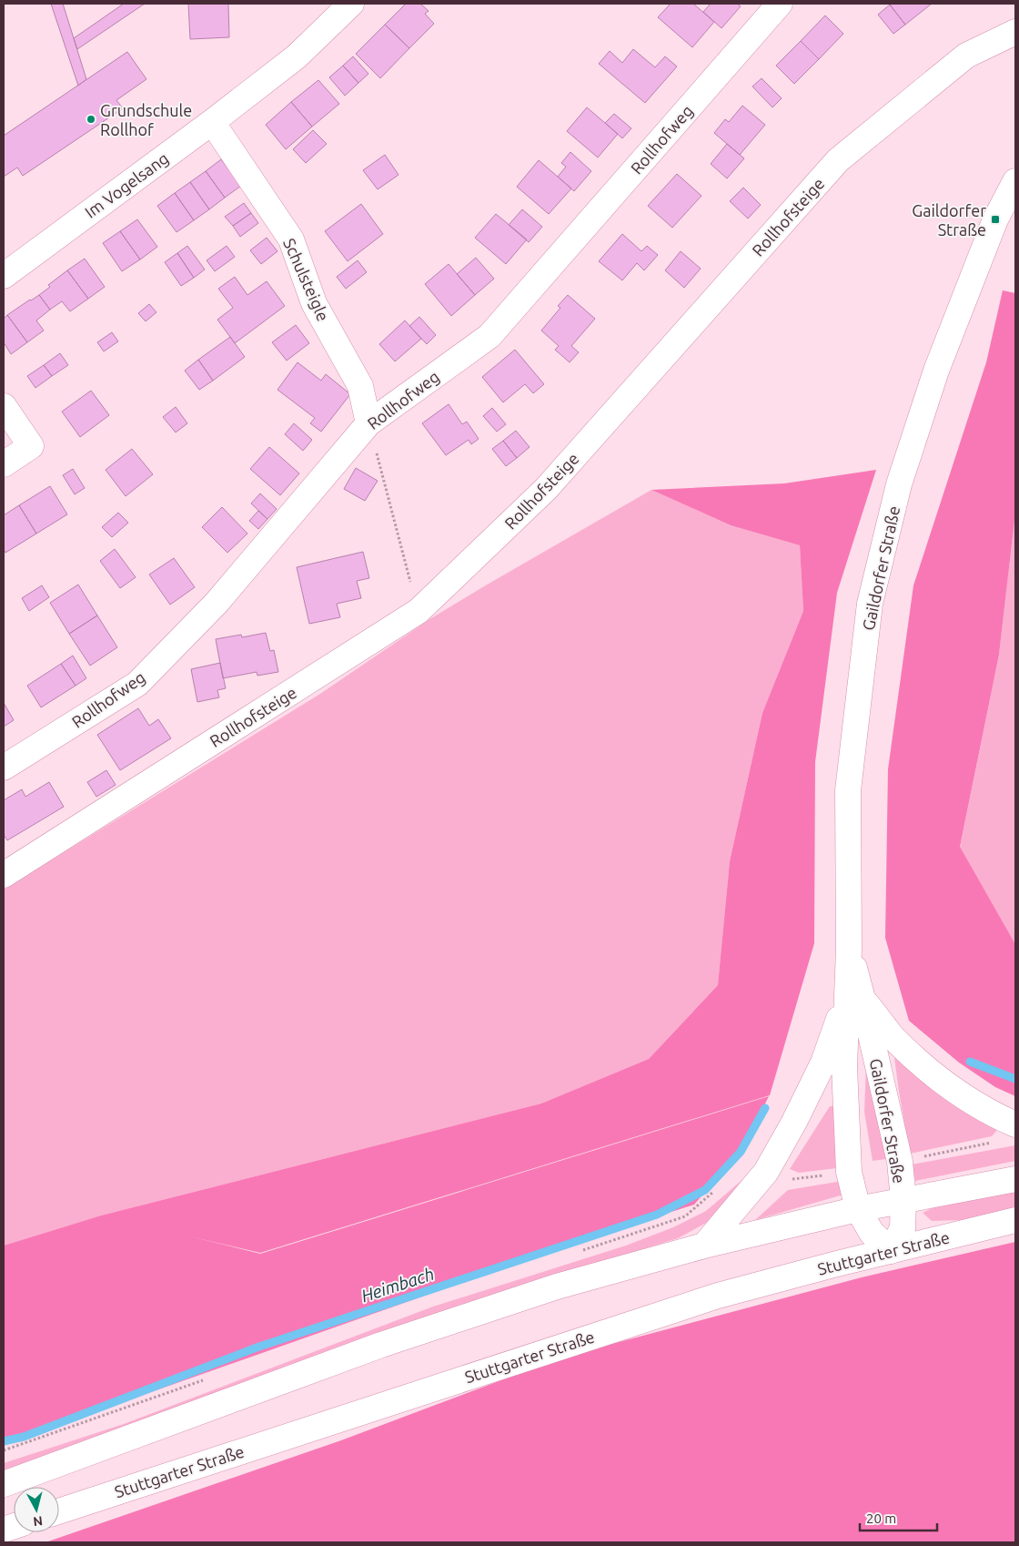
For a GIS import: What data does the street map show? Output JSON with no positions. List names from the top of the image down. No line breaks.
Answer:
{"streets":{"main road":["Rollhofweg","Im Vogelsang","Rollhofsteige","Schulsteigle","Gaildorfer Straße","Stuttgarter Straße"]},"crossings":[["Rollhofweg","Schulsteigle"],["Im Vogelsang","Schulsteigle"],["Gaildorfer Straße","Stuttgarter Straße"]],"water":["Heimbach"],"places":{"other":["Grundschule Rollhof"],"transit":["Gaildorfer Straße"]},"scale_bar":"20 m","north":"bottom"}
